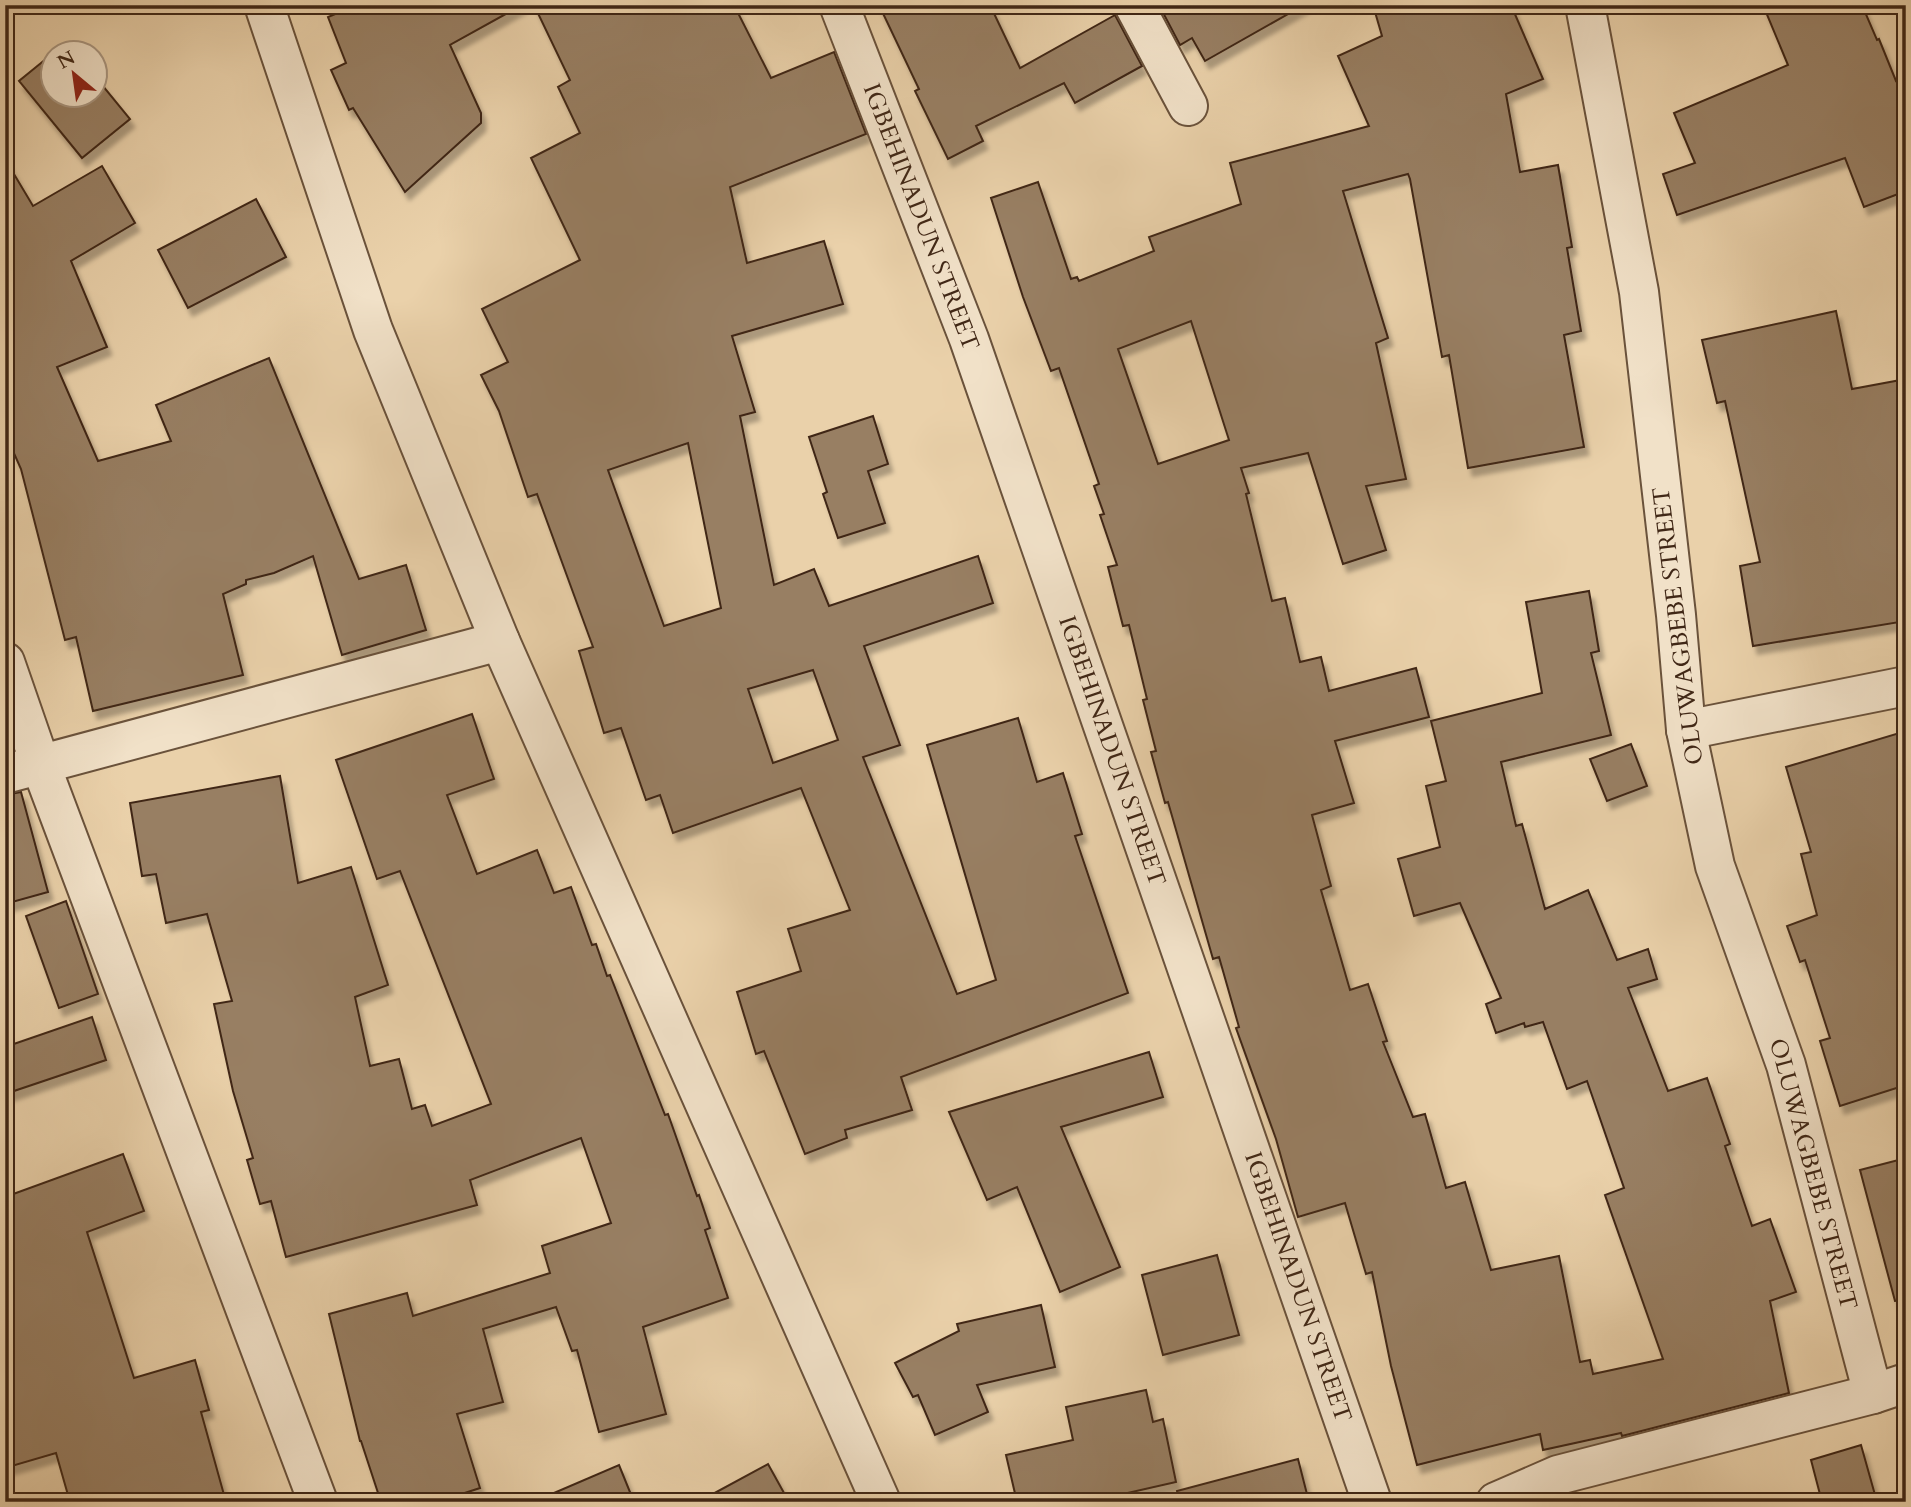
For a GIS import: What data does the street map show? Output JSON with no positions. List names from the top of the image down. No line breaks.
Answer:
{"streets":{"street":["IGBEHINADUN STREET","OLUWAGBEBE STREET"]},"north":"top left"}
